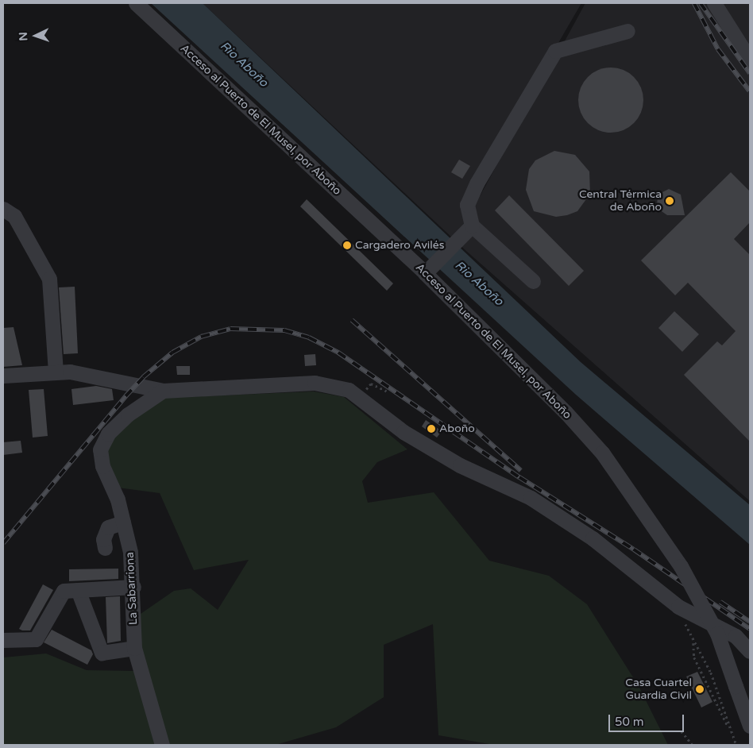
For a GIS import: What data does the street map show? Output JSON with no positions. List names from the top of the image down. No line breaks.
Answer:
{"streets":{"street":["Acceso al Puerto de El Musel, por Aboño","La Sabarriona"]},"water":["Rio Aboño"],"places":["Central Térmica de Aboño","Cargadero Avilés","Aboño","Casa Cuartel Guardia Civil"],"scale_bar":"50 m","north":"left"}
